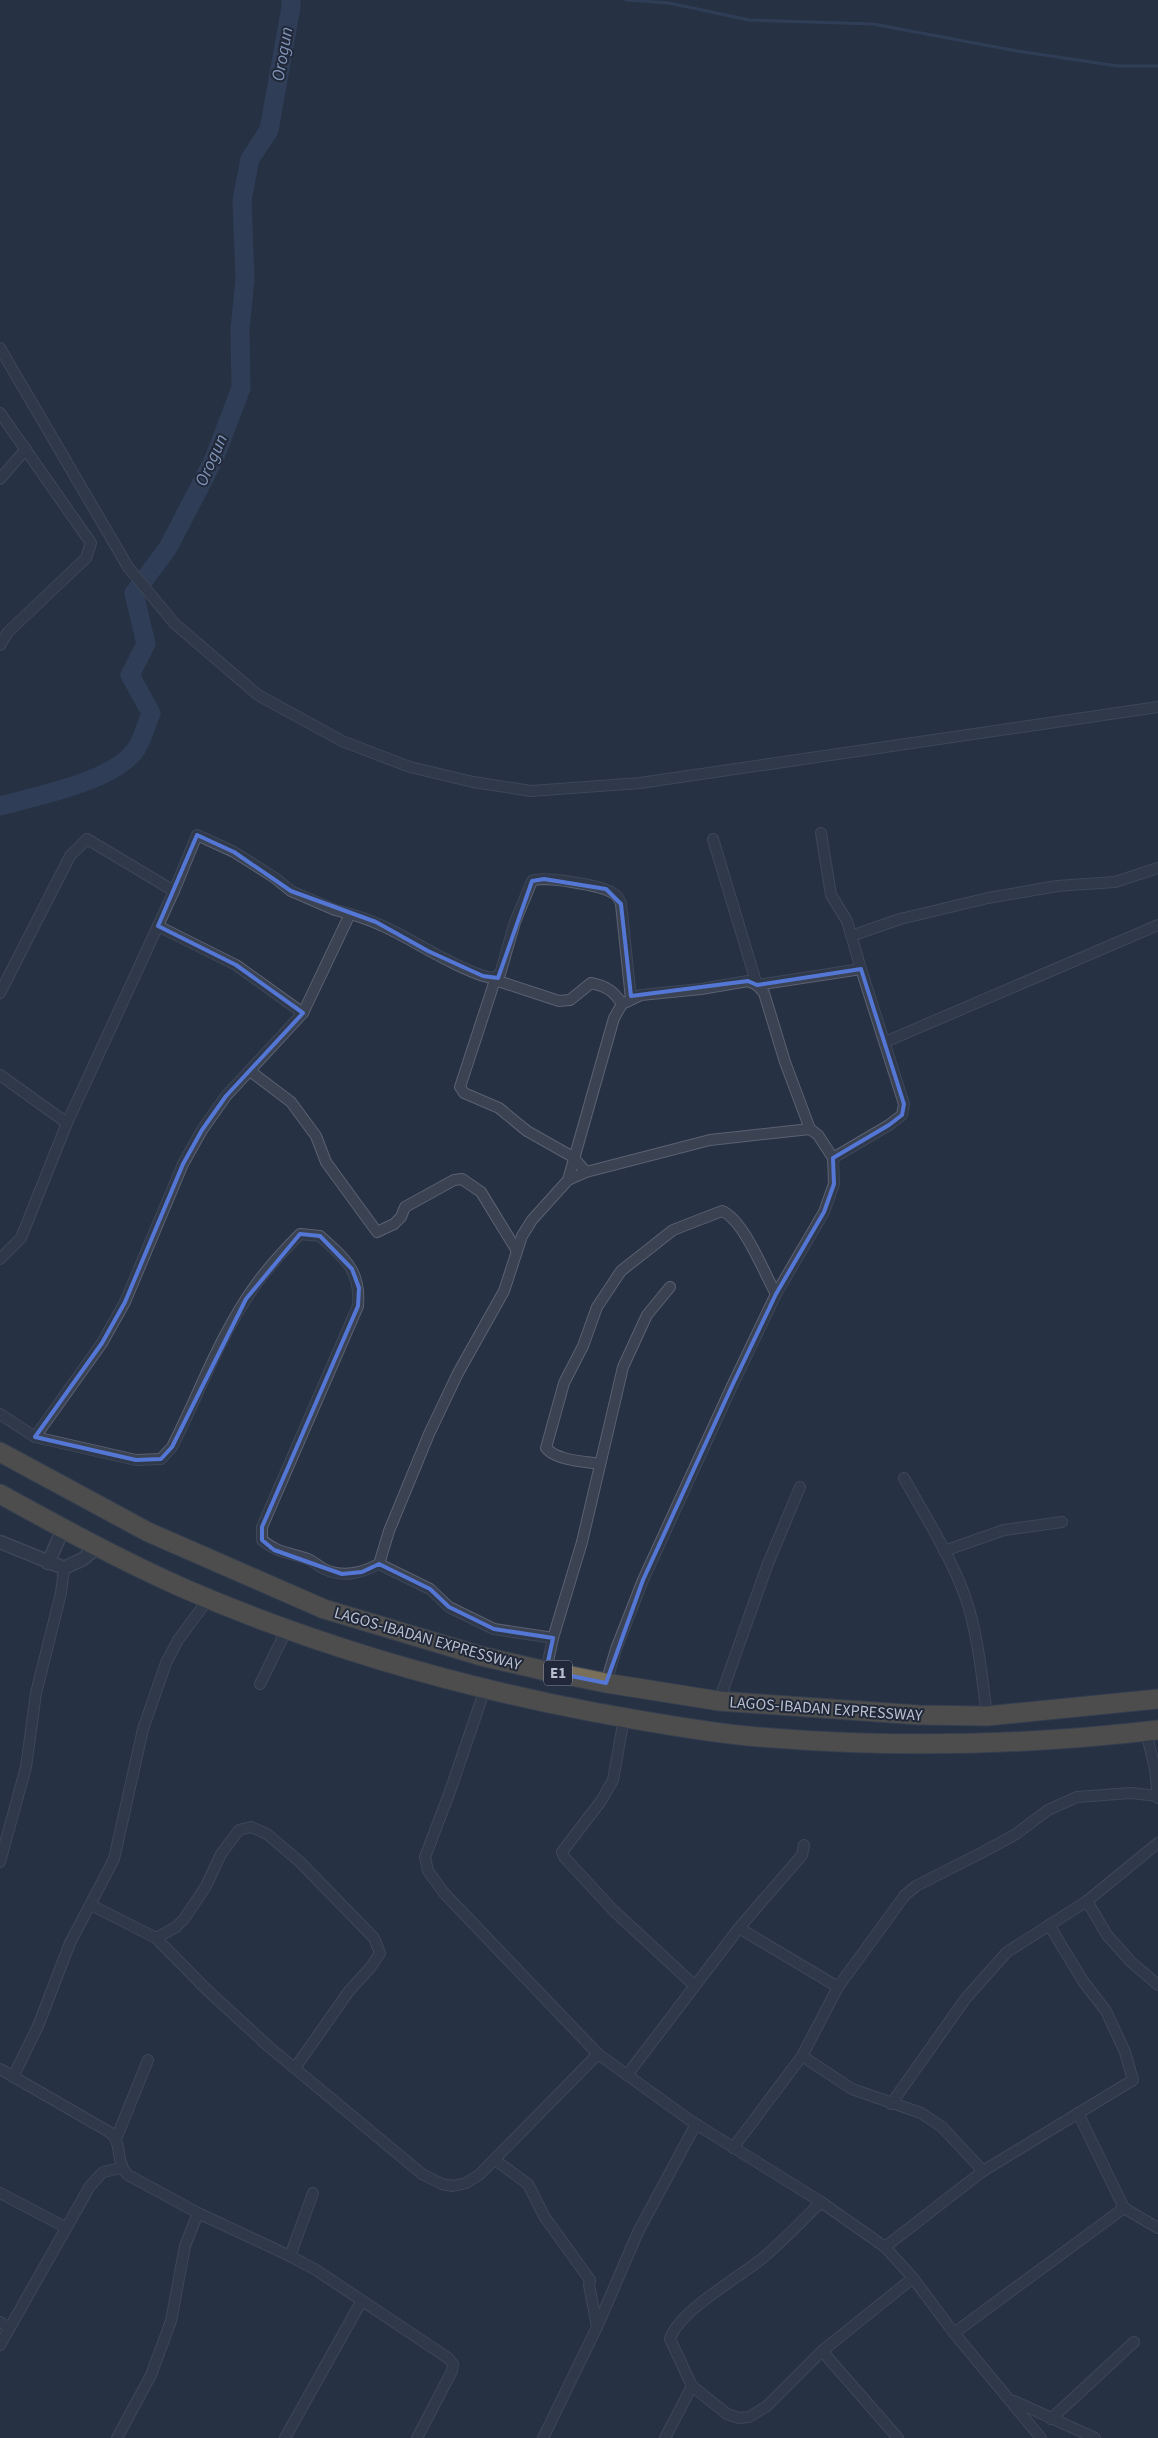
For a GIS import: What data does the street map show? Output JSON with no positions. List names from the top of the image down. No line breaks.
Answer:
{"streets":{"highway":["LAGOS-IBADAN EXPRESSWAY","E1"]},"water":["Orogun"]}
